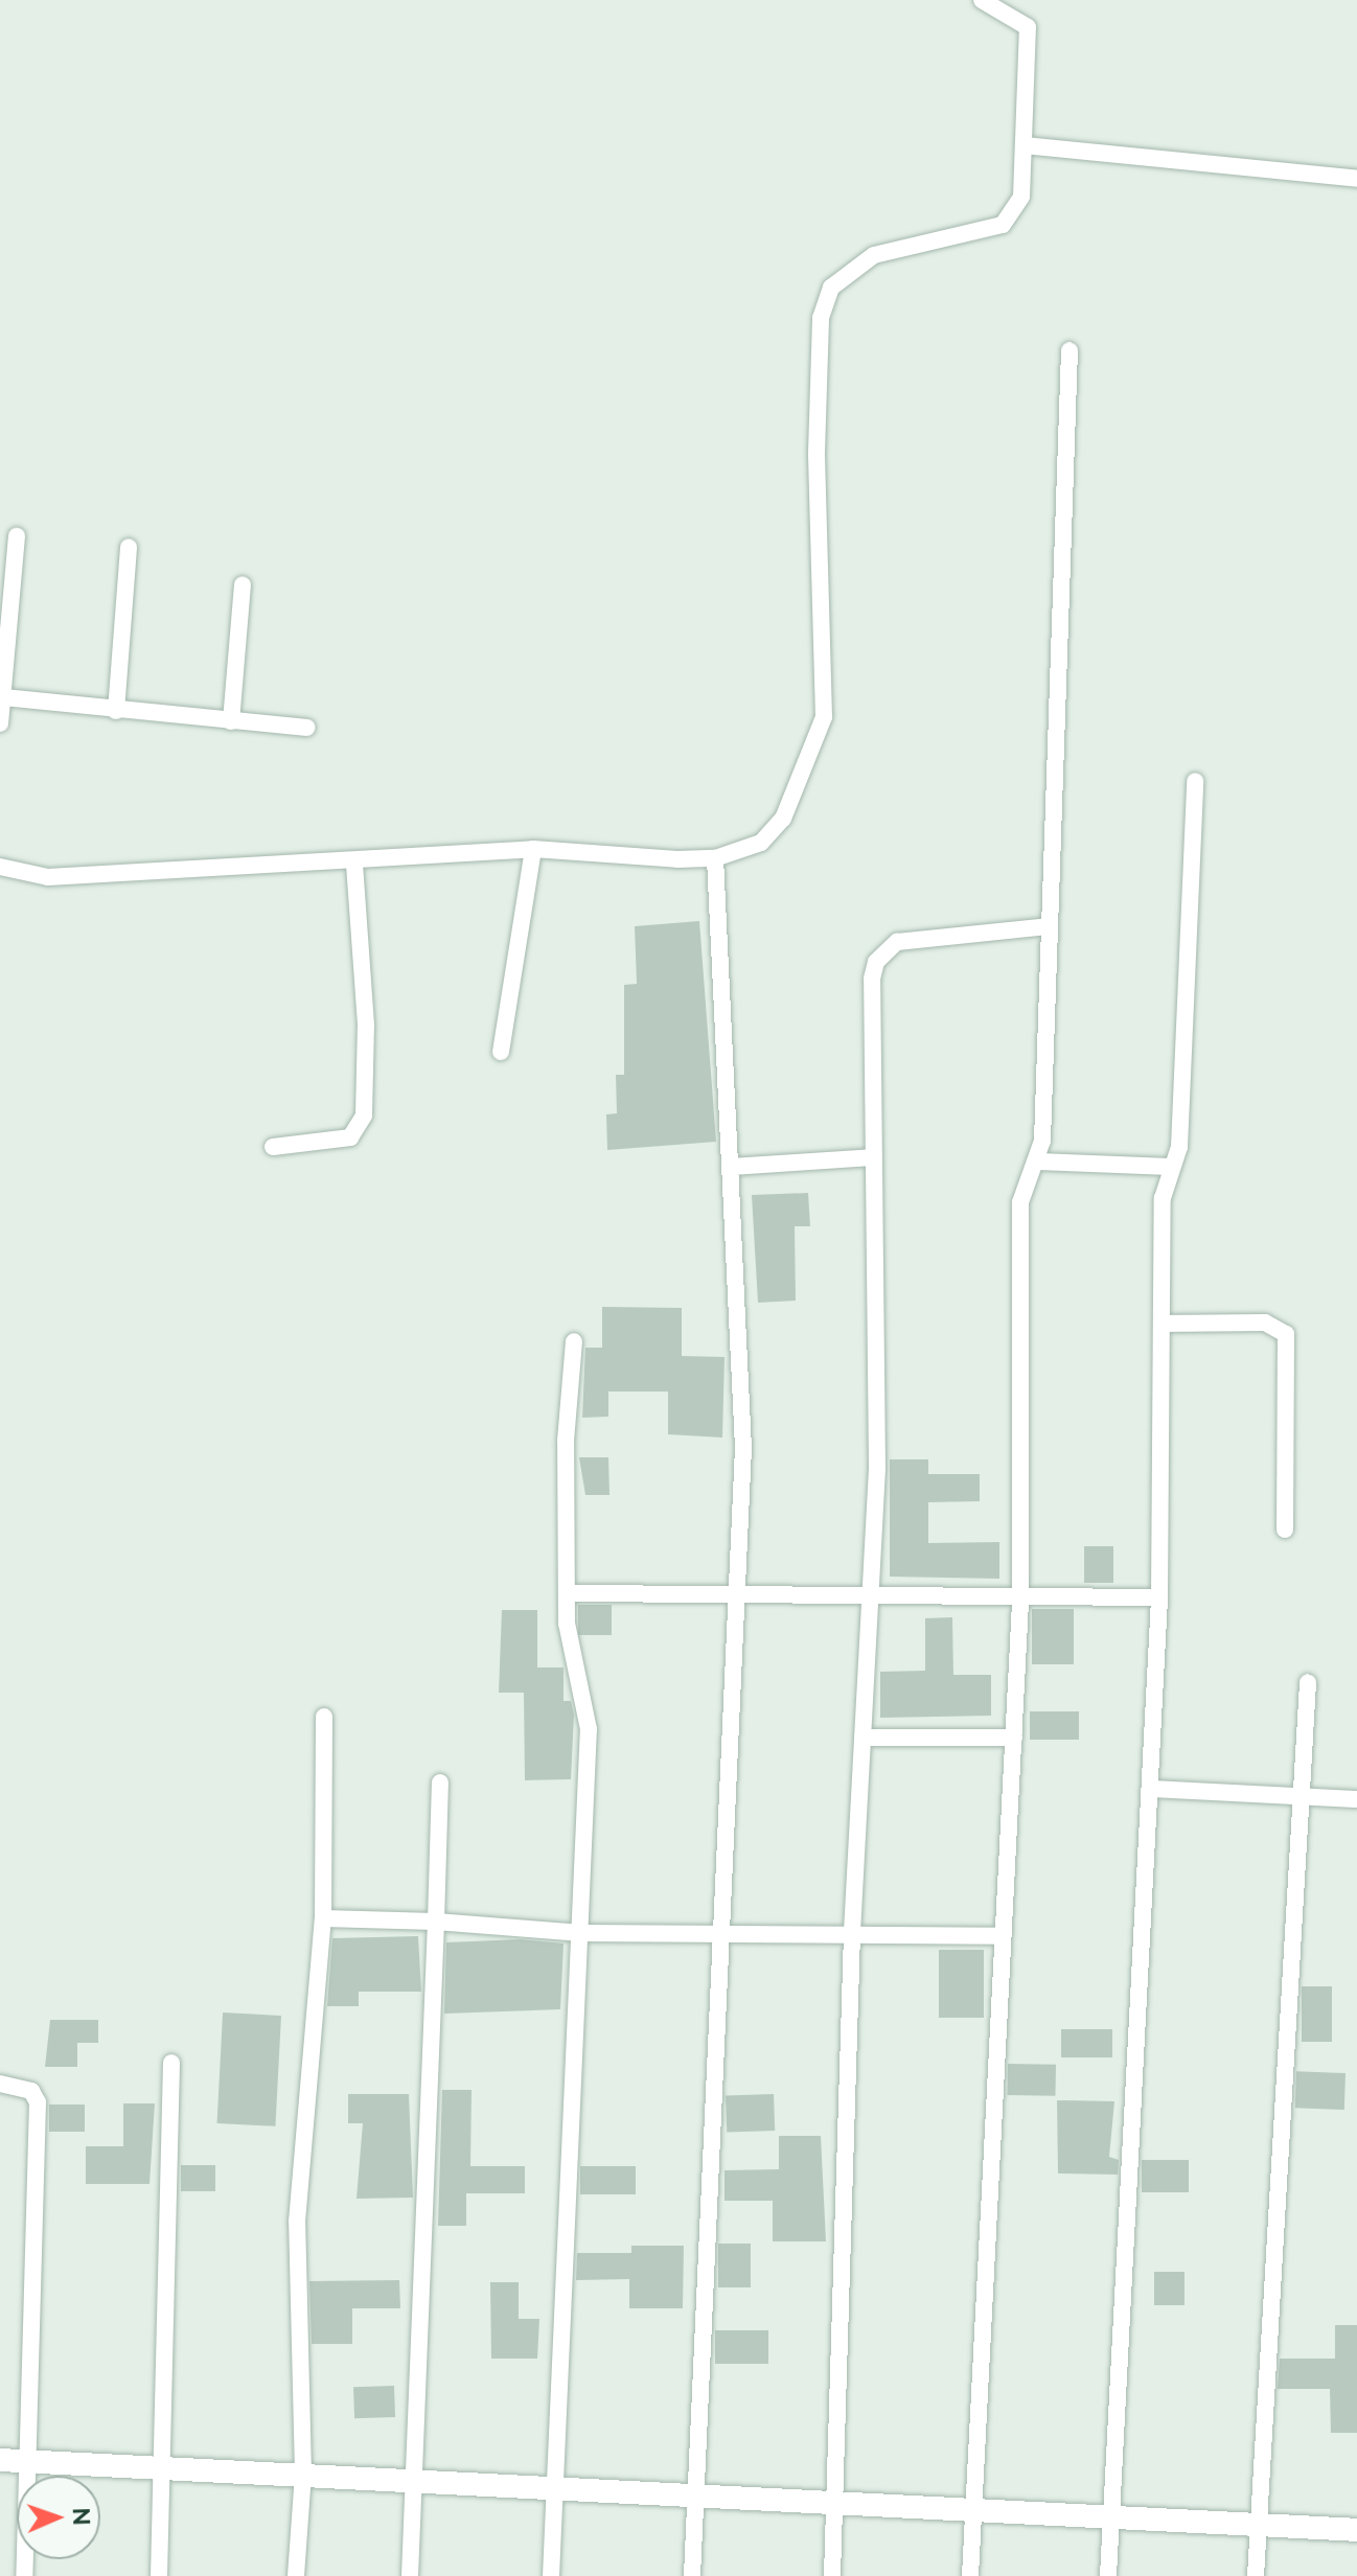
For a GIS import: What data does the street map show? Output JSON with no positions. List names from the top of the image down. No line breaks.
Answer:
{"north":"right"}
